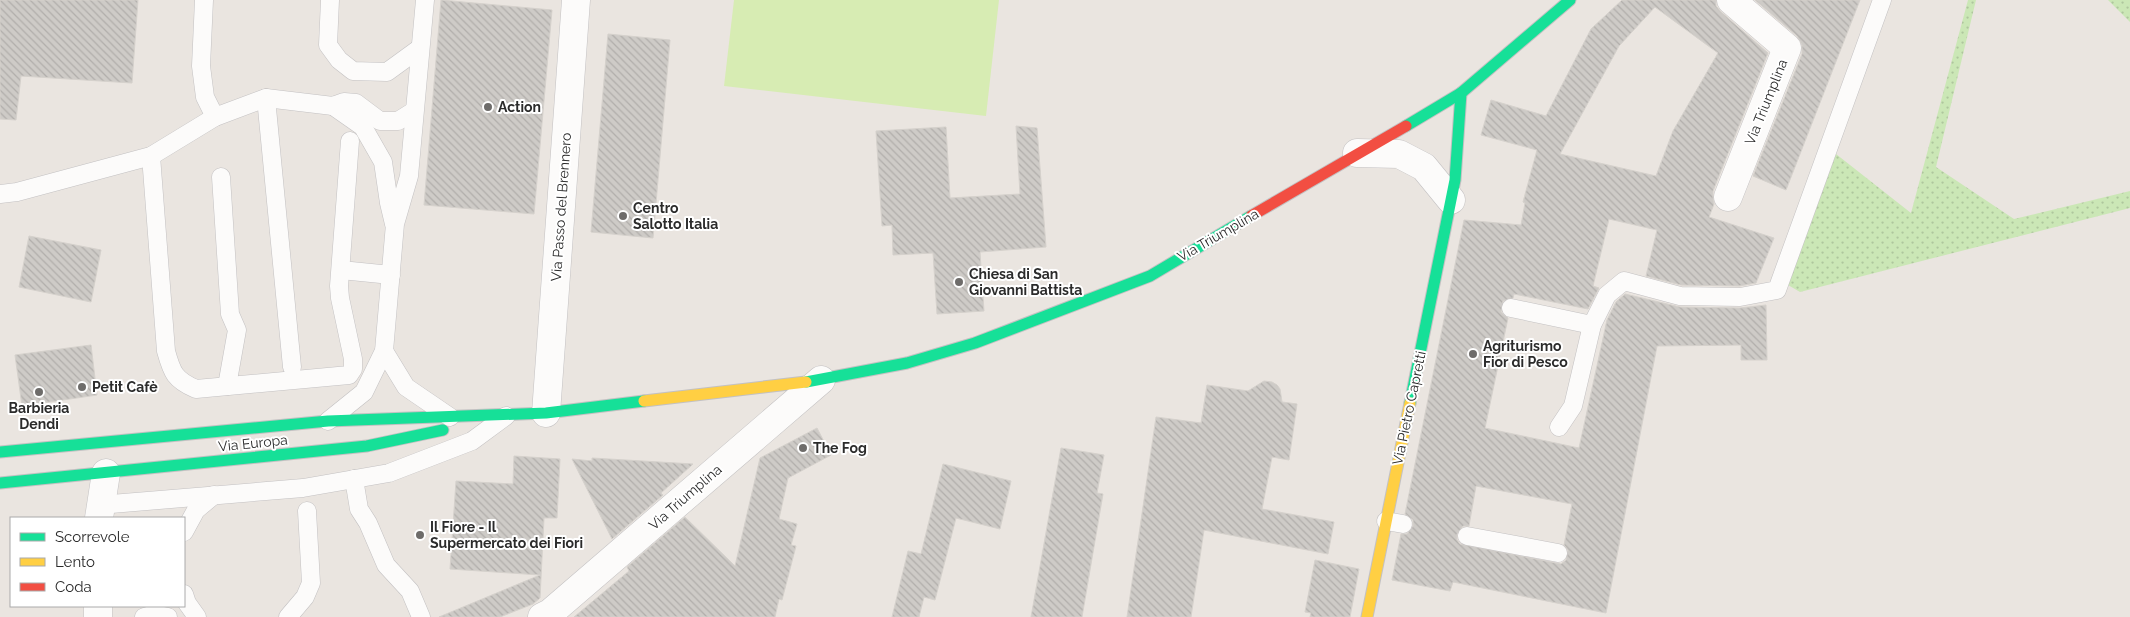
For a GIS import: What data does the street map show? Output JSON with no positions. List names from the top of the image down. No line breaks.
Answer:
{"streets":{"main road":["Via Triumplina","Via Pietro Capretti","Via Europa"],"street":["Via Passo del Brennero"]},"crossings":[["Via Triumplina","Via Passo del Brennero"],["Via Triumplina","Via Pietro Capretti"],["Via Triumplina","Via Europa"],["Via Passo del Brennero","Via Europa"]],"places":["Action","Centro Salotto Italia","Chiesa di San Giovanni Battista","Agriturismo Fior di Pesco","Petit Cafè","Barbieria Dendi","The Fog","Il Fiore - Il Supermercato dei Fiori"],"legend":["Scorrevole","Lento","Coda"]}
